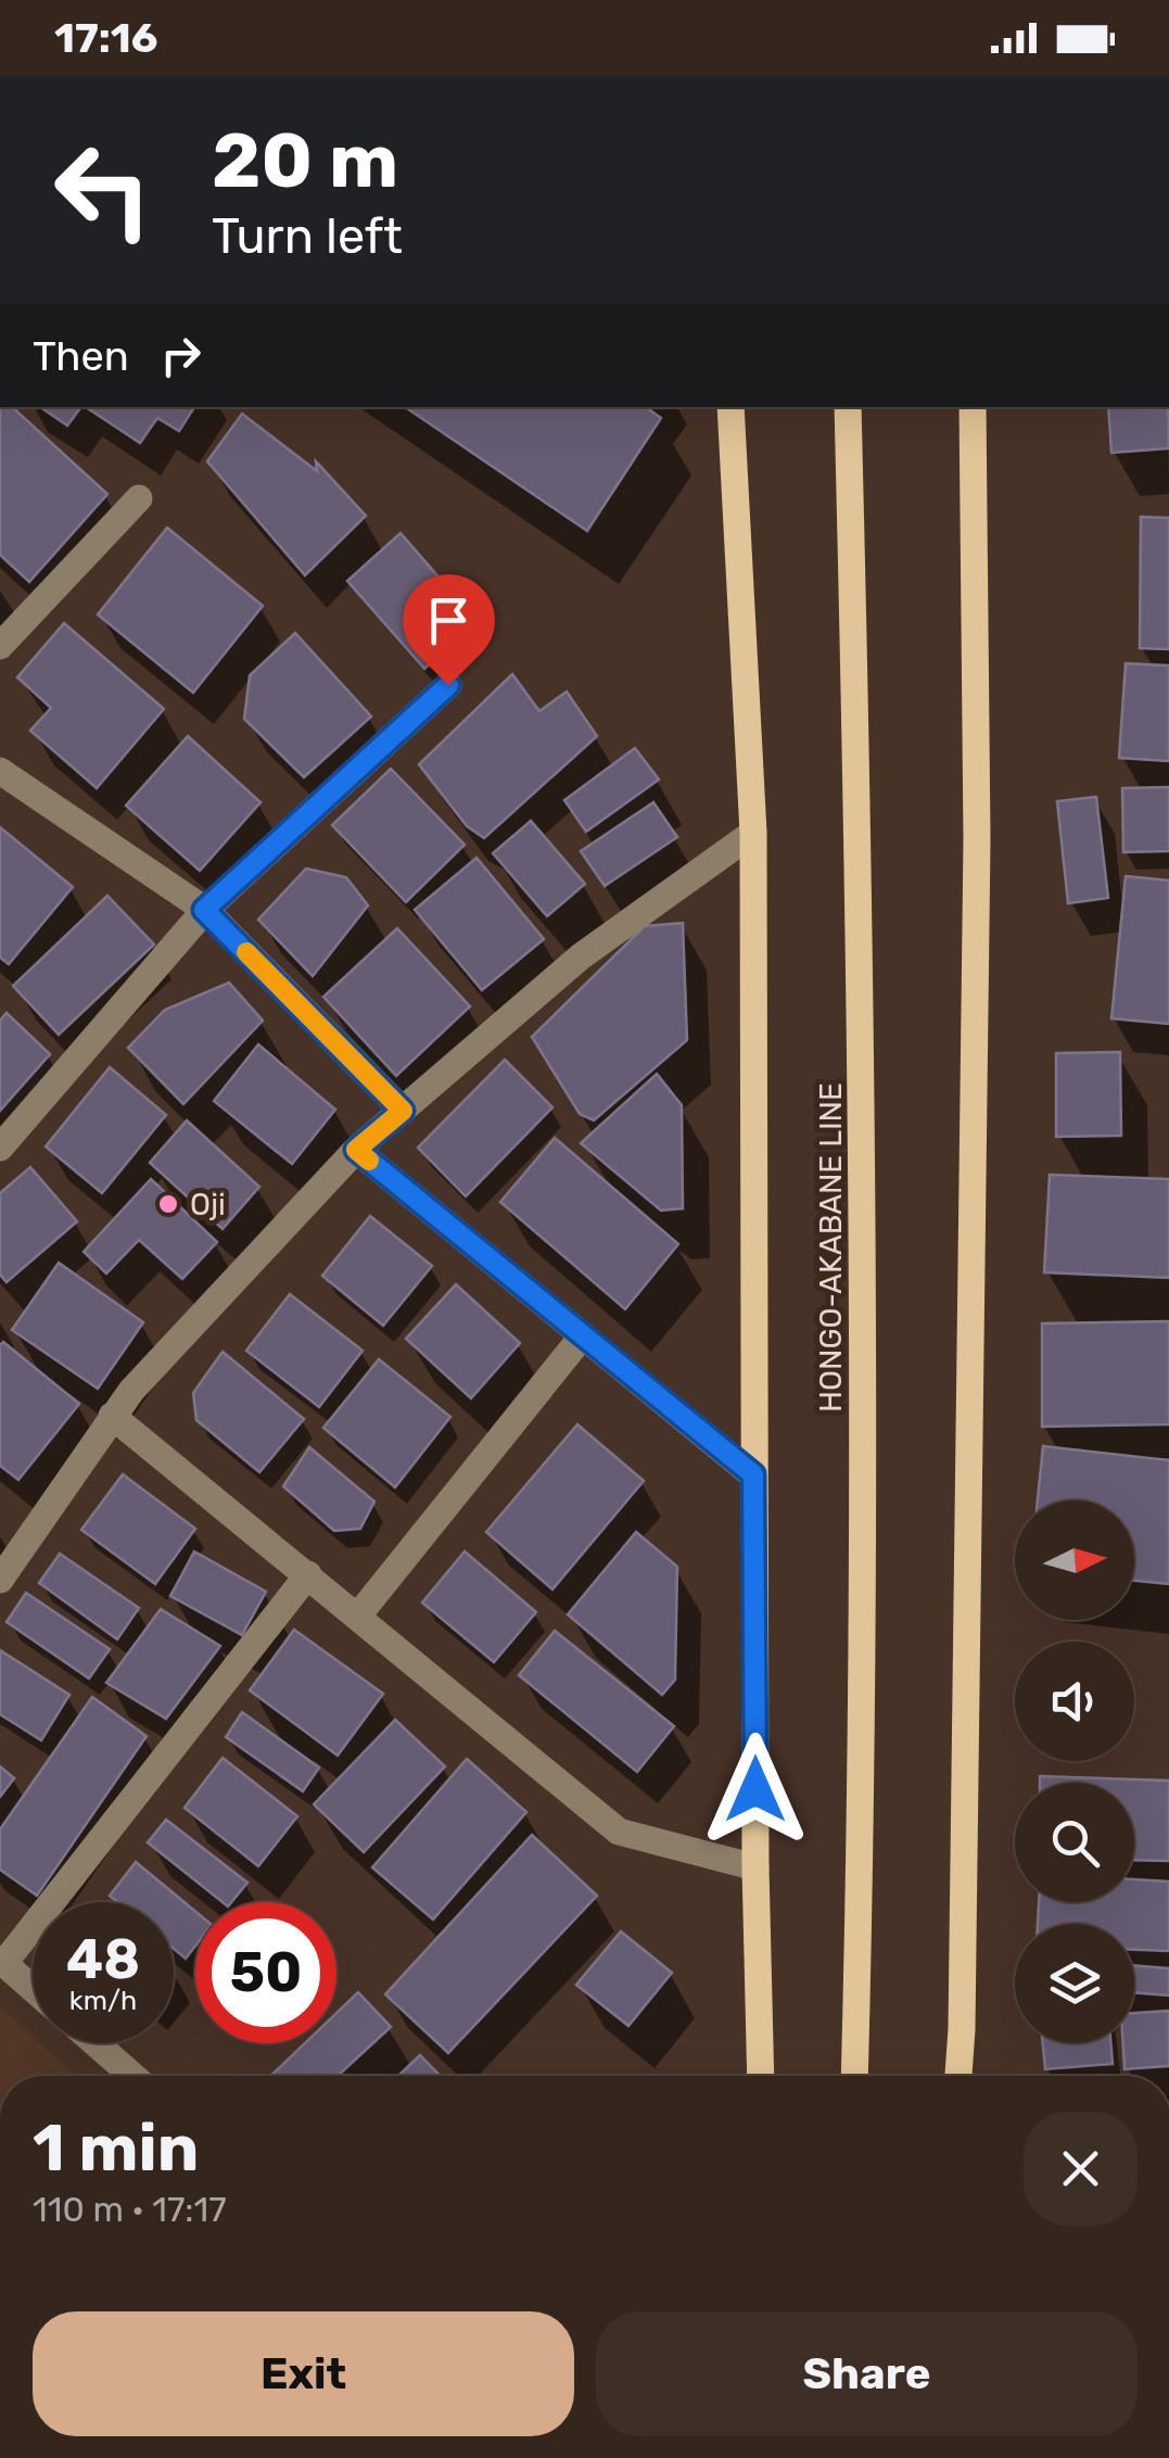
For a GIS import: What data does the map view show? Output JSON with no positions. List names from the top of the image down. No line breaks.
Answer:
{"streets":{"main road":["HONGO-AKABANE LINE"]},"places":["Oji"],"north":"right","page":{"status":"17:16","turn":["20 m","Turn left"],"then":"Then","speed":"48 km/h","limit":"50","heading":["1 min","110 m · 17:17"],"buttons":["Exit","Share"]}}
